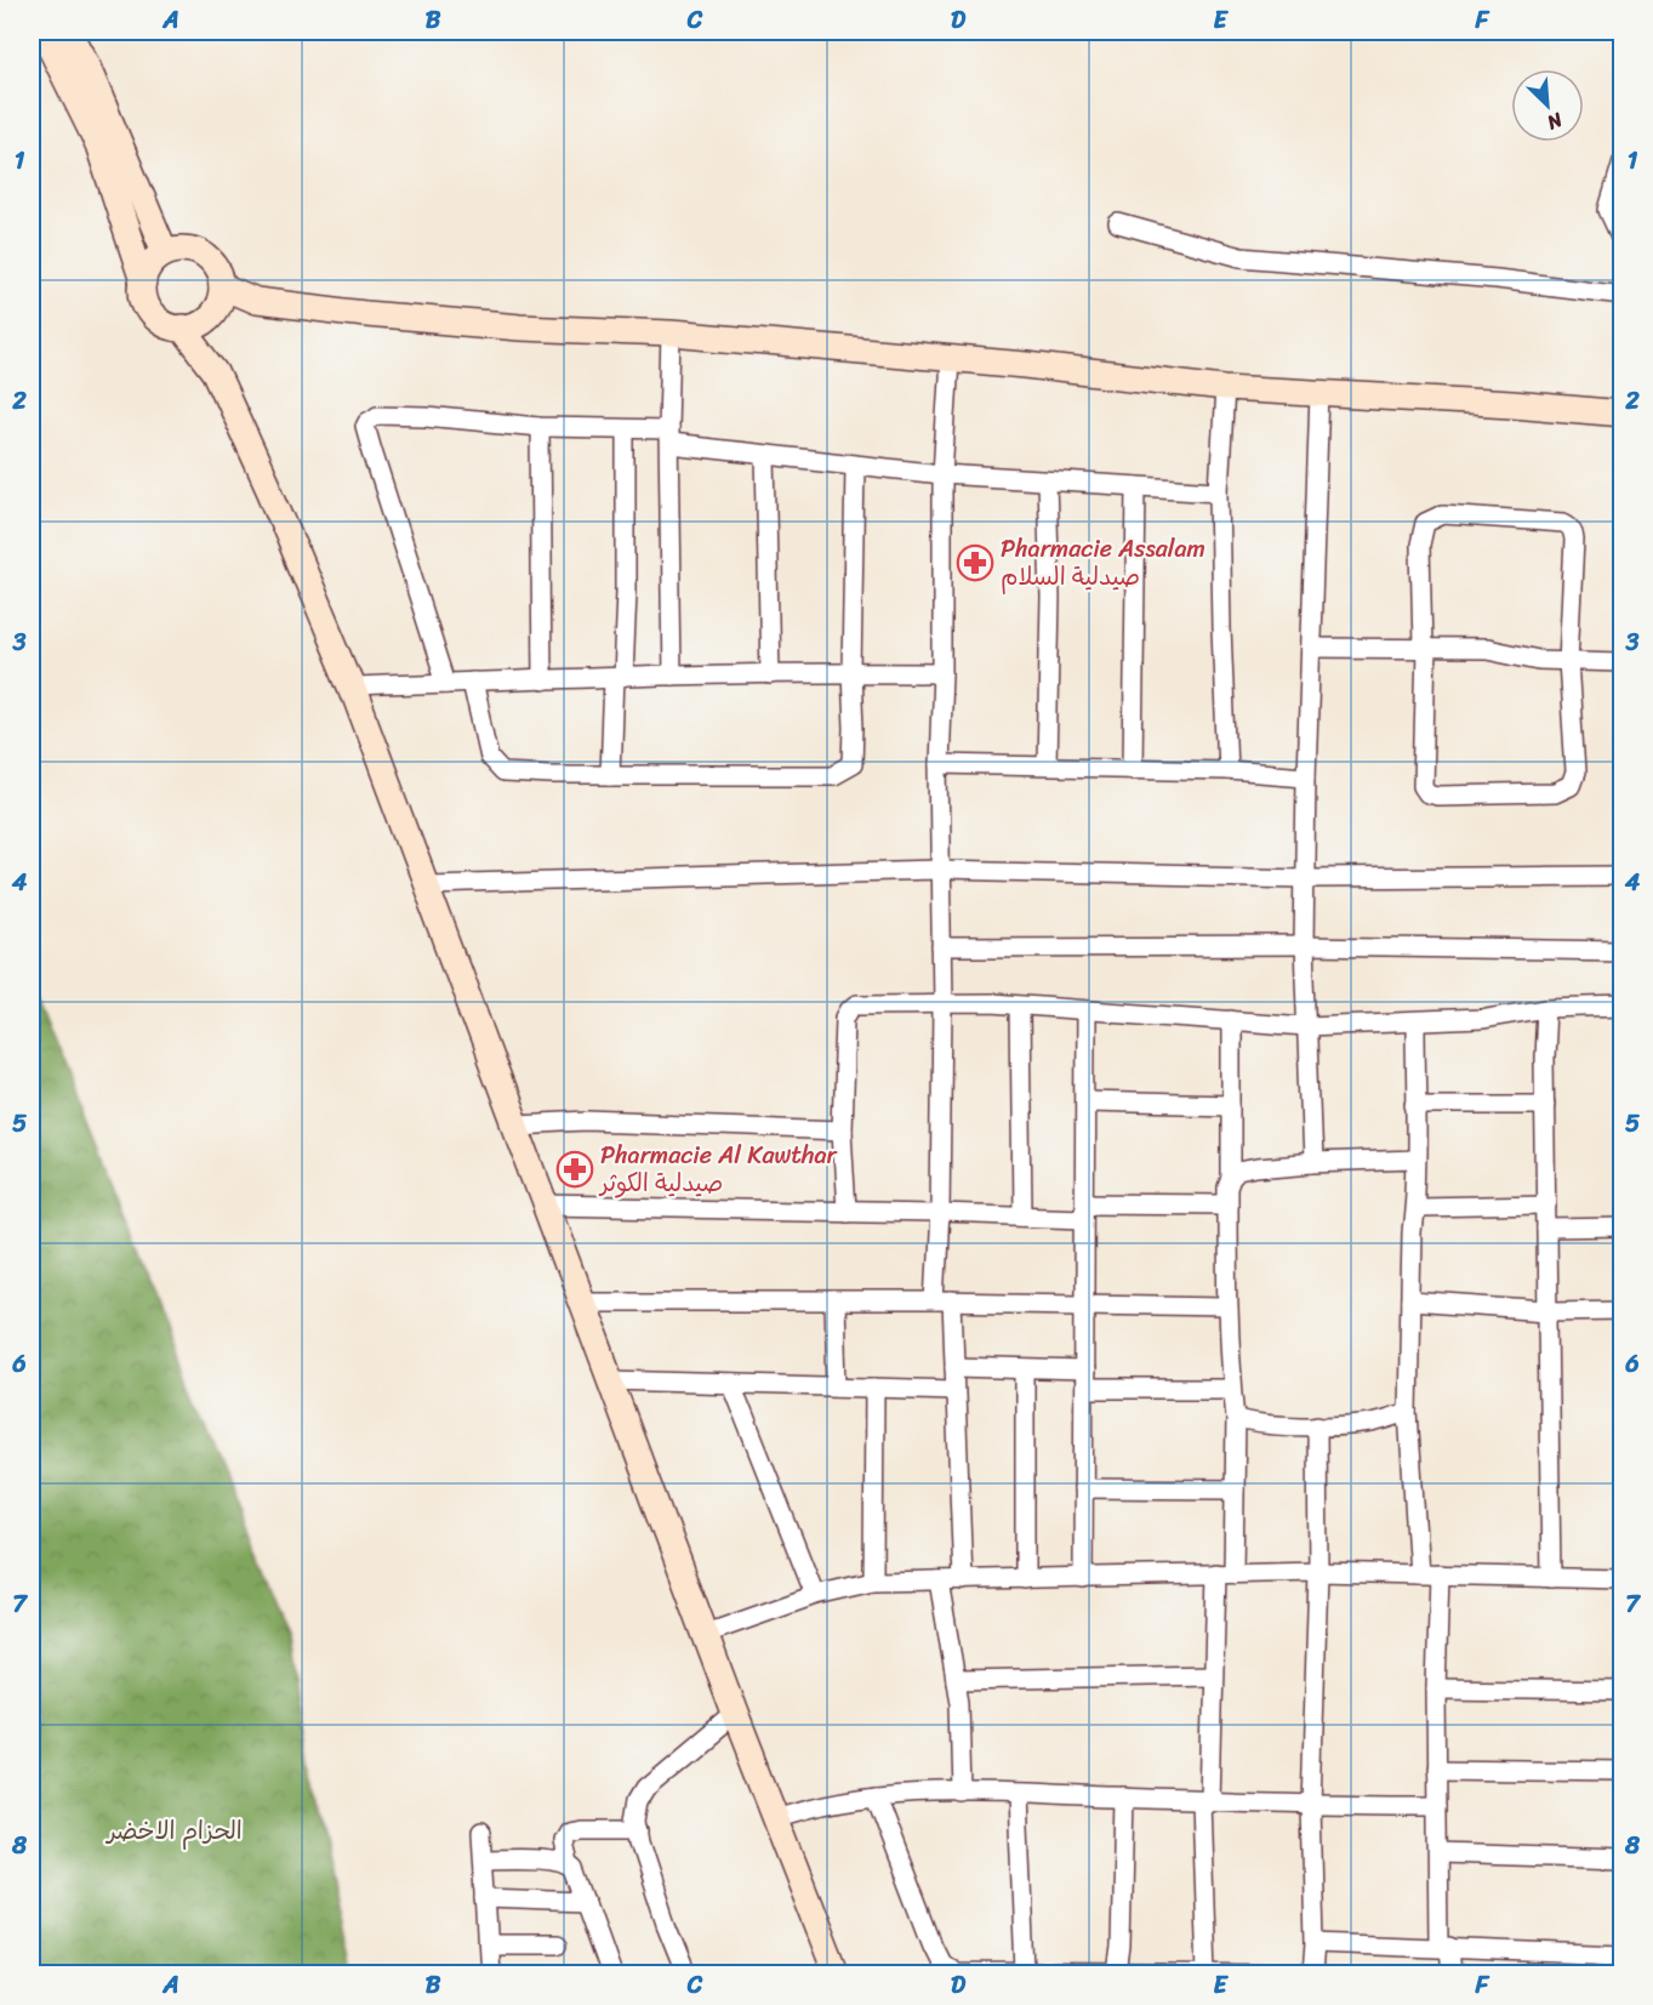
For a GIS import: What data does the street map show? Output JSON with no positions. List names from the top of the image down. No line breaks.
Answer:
{"parks":["الحزام الاخضر"],"places":{"pharmacy":["Pharmacie Assalam صيدلية السلام","Pharmacie Al Kawthar صيدلية الكوثر"]},"north":"bottom right","grid":{"columns":["A","B","C","D","E","F"],"rows":["1","2","3","4","5","6","7","8"]}}
